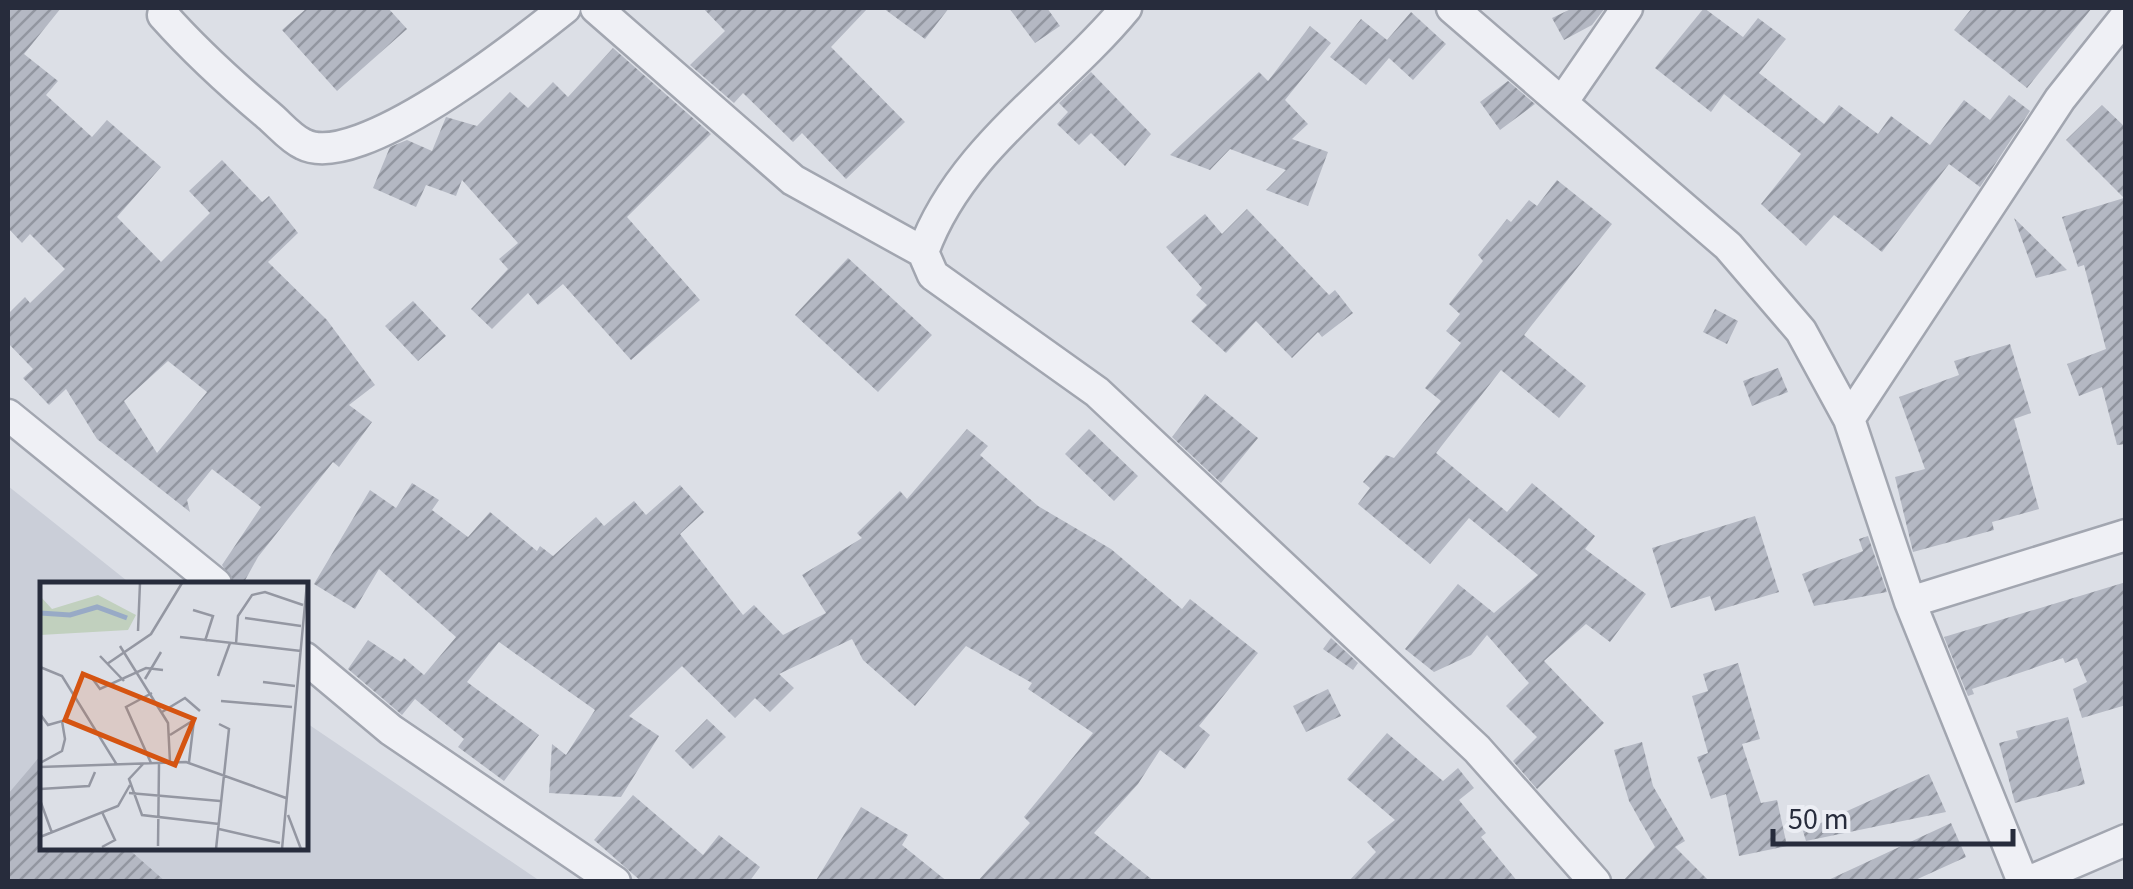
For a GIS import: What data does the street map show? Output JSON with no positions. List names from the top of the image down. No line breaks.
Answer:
{"scale_bar":"50 m"}
